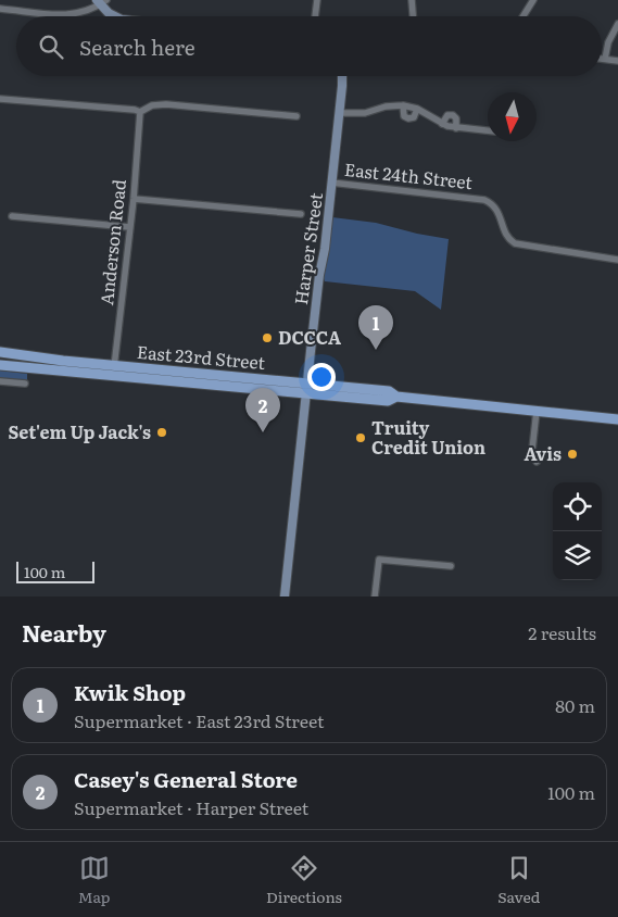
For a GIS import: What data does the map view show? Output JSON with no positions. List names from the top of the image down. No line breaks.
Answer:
{"streets":{"main road":["East 23rd Street"],"street":["East 24th Street","Anderson Road","Harper Street"]},"crossings":[["East 24th Street","Harper Street"],["Anderson Road","East 23rd Street"],["Harper Street","East 23rd Street"]],"places":["DCCCA","Set'em Up Jack's","Truity Credit Union","Avis"],"scale_bar":"100 m","north":"bottom","page":{"search":"Search here","pins":["1","2"],"scale":"100 m","heading":["Nearby","2 results"],"list":[{"mark":"1","name":"Kwik Shop","note":"Supermarket · East 23rd Street","value":"80 m"},{"mark":"2","name":"Casey's General Store","note":"Supermarket · Harper Street","value":"100 m"}],"nav":["Map","Directions","Saved"]}}
